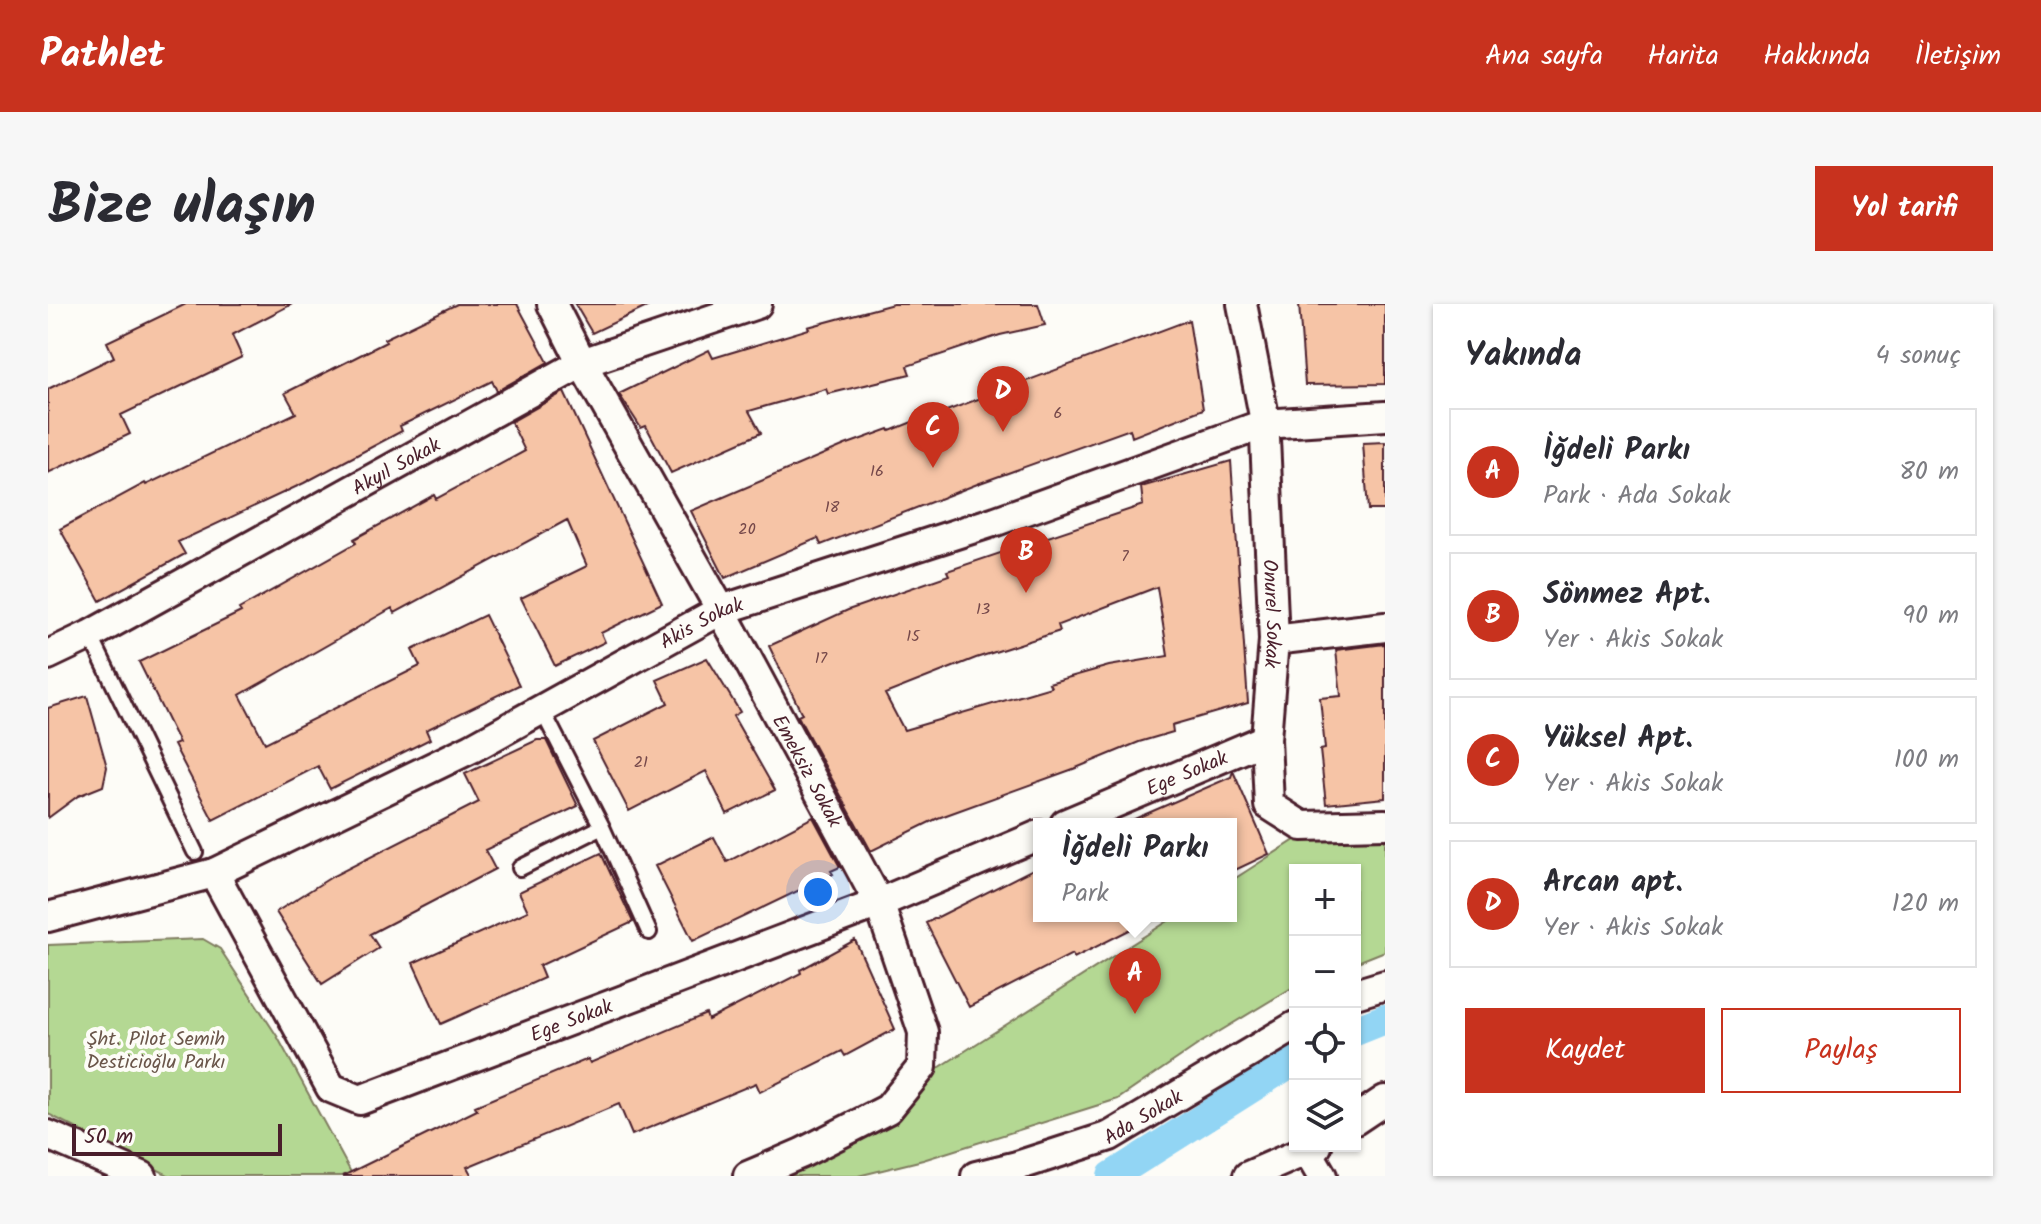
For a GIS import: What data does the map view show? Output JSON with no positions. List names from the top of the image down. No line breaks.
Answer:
{"streets":{"street":["Akyıl Sokak","Onurel Sokak","Akis Sokak","Emeksiz Sokak","Ege Sokak","Ada Sokak"]},"crossings":[["Akyıl Sokak","Emeksiz Sokak"],["Onurel Sokak","Akis Sokak"],["Onurel Sokak","Ege Sokak"],["Akis Sokak","Emeksiz Sokak"],["Akis Sokak","Ege Sokak"],["Emeksiz Sokak","Ege Sokak"]],"parks":["Şht. Pilot Semih Desticioğlu Parkı"],"house_numbers":["6","16","18","20","7","13","15","17","21"],"scale_bar":"50 m","page":{"header":"Pathlet","nav":["Ana sayfa","Harita","Hakkında","İletişim"],"title":"Bize ulaşın","buttons":["Yol tarifi",["Kaydet","Paylaş"]],"heading":["Yakında","4 sonuç"],"pins":["D","C","B","A"],"list":[{"mark":"A","name":"İğdeli Parkı","note":"Park · Ada Sokak","value":"80 m"},{"mark":"B","name":"Sönmez Apt.","note":"Yer · Akis Sokak","value":"90 m"},{"mark":"C","name":"Yüksel Apt.","note":"Yer · Akis Sokak","value":"100 m"},{"mark":"D","name":"Arcan apt.","note":"Yer · Akis Sokak","value":"120 m"}],"popup":["İğdeli Parkı","Park"],"map_buttons":["+","−"],"scale":"50 m"}}
